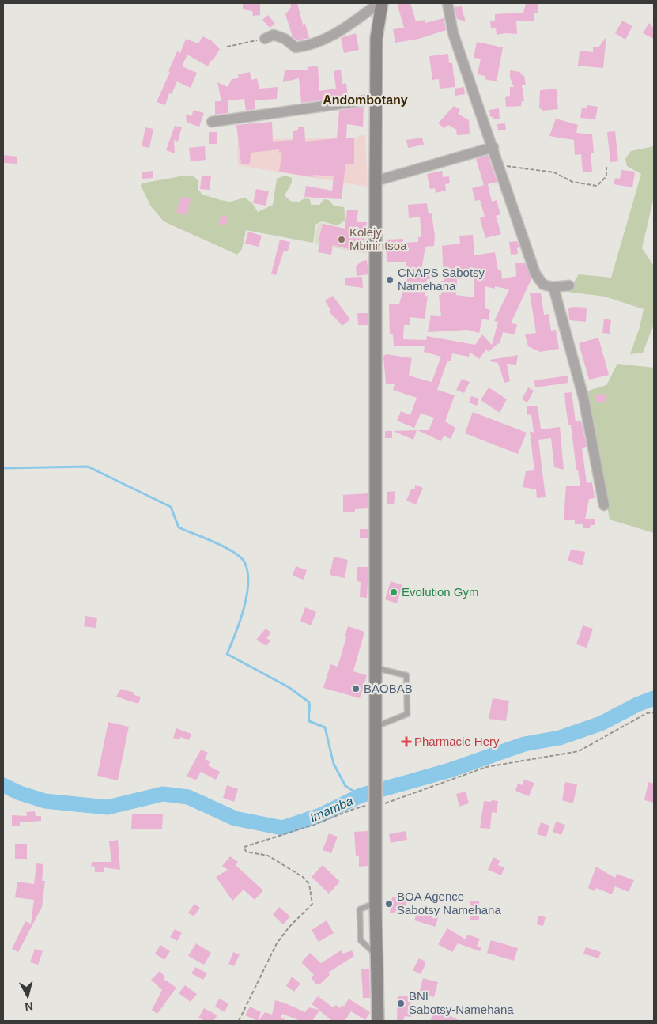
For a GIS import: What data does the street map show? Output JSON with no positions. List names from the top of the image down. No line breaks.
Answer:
{"districts":["Andombotany"],"water":["Imamba"],"places":{"other":["Kolejy Mbinintsoa","CNAPS Sabotsy Namehana","Evolution Gym","BAOBAB","BOA Agence Sabotsy Namehana","BNI Sabotsy-Namehana"],"health":["Pharmacie Hery"]},"north":"bottom"}
